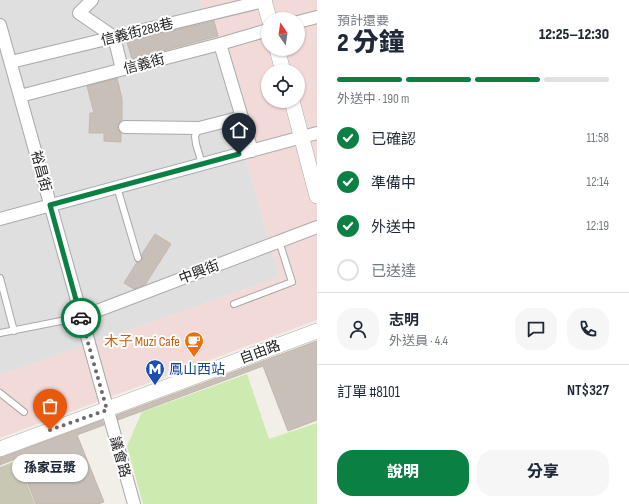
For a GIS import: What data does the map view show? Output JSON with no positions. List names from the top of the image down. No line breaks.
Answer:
{"streets":{"street":["信義街288巷","信義街","裕昌街","中興街","自由路","議會路"]},"crossings":[["信義街288巷","裕昌街"],["信義街","裕昌街"],["裕昌街","中興街"],["裕昌街","自由路"],["裕昌街","議會路"],["自由路","議會路"]],"places":{"cafe":["木子 Muzi Cafe"],"metro station":["鳳山西站"],"other":["孫家豆漿"]},"north":"top","page":{"heading":["2 分鐘","預計還要","12:25–12:30"],"panel":["志明","外送員 · 4.4","訂單 #8101","NT$327"],"bar":"外送中 · 190 m","list":[["已確認","11:58"],["準備中","12:14"],["外送中","12:19"],"已送達"],"buttons":["說明","分享"],"bubble":"孫家豆漿"}}
